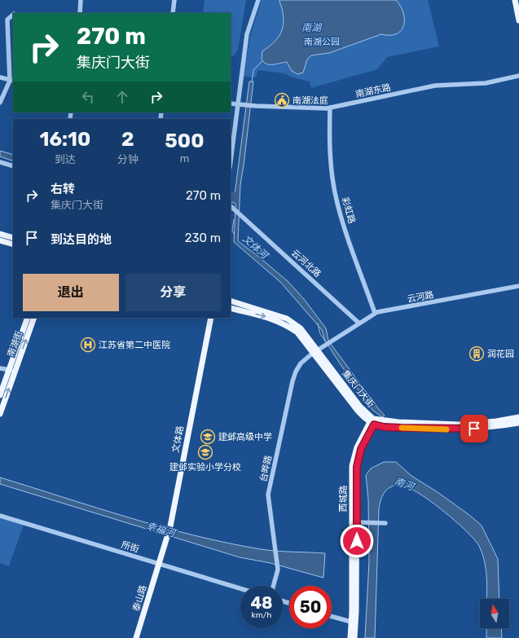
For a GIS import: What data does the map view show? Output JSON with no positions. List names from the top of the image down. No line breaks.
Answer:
{"streets":{"main road":["南湖街","集庆门大街","文体路","西城路","泰山路"],"street":["南湖东路","彩虹路","云河北路","云河路","台晔路","所街"]},"crossings":[["南湖东路","彩虹路"],["彩虹路","云河路"],["云河北路","云河路"],["云河路","台晔路"],["集庆门大街","台晔路"],["集庆门大街","西城路"],["文体路","所街"],["文体路","泰山路"],["所街","泰山路"]],"water":["南湖","文体河","南河","幸福河"],"parks":["南湖公园"],"places":{"public building":["南湖法庭"],"hospital":["江苏省第二中医院"],"building":["润花园"],"school or university":["建邺高级中学","建邺实验小学分校"]},"north":"top","page":{"turn":["270 m","集庆门大街"],"eta":["16:10","到达","2","分钟","500","m"],"list":[{"name":"右转","note":"集庆门大街","value":"270 m"},{"name":"到达目的地","value":"230 m"}],"buttons":["退出","分享"],"speed":"48 km/h","limit":"50"}}
